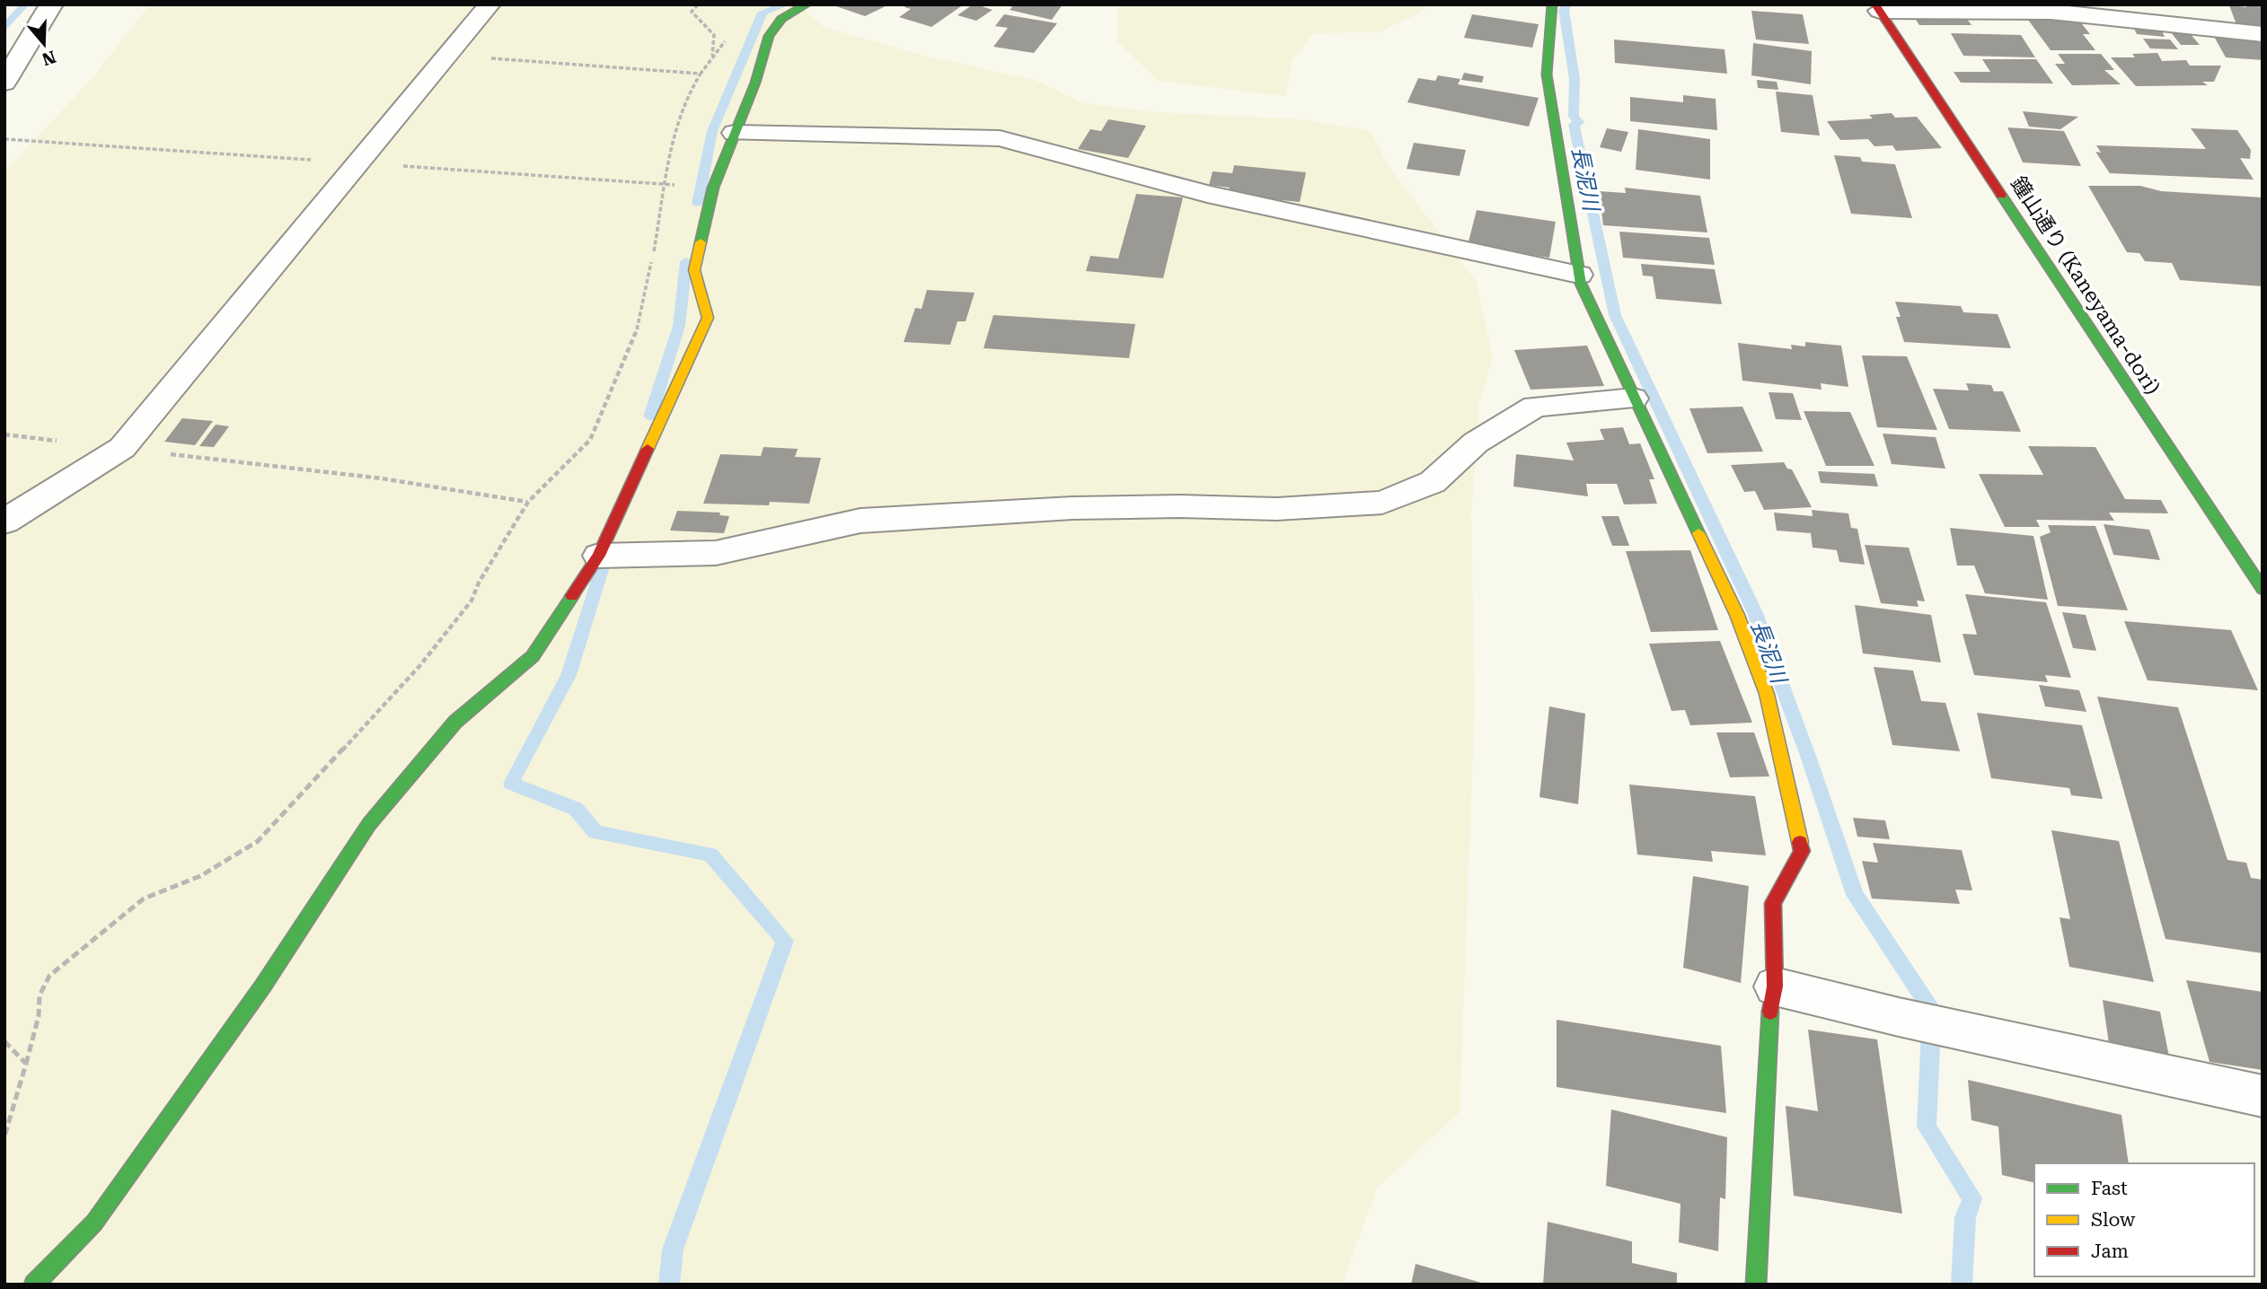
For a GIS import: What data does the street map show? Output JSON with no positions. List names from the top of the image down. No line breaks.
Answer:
{"streets":{"street":["鐘山通り (Kaneyama-dori)"]},"water":["長泥川"],"legend":["Fast","Slow","Jam"],"north":"bottom"}
